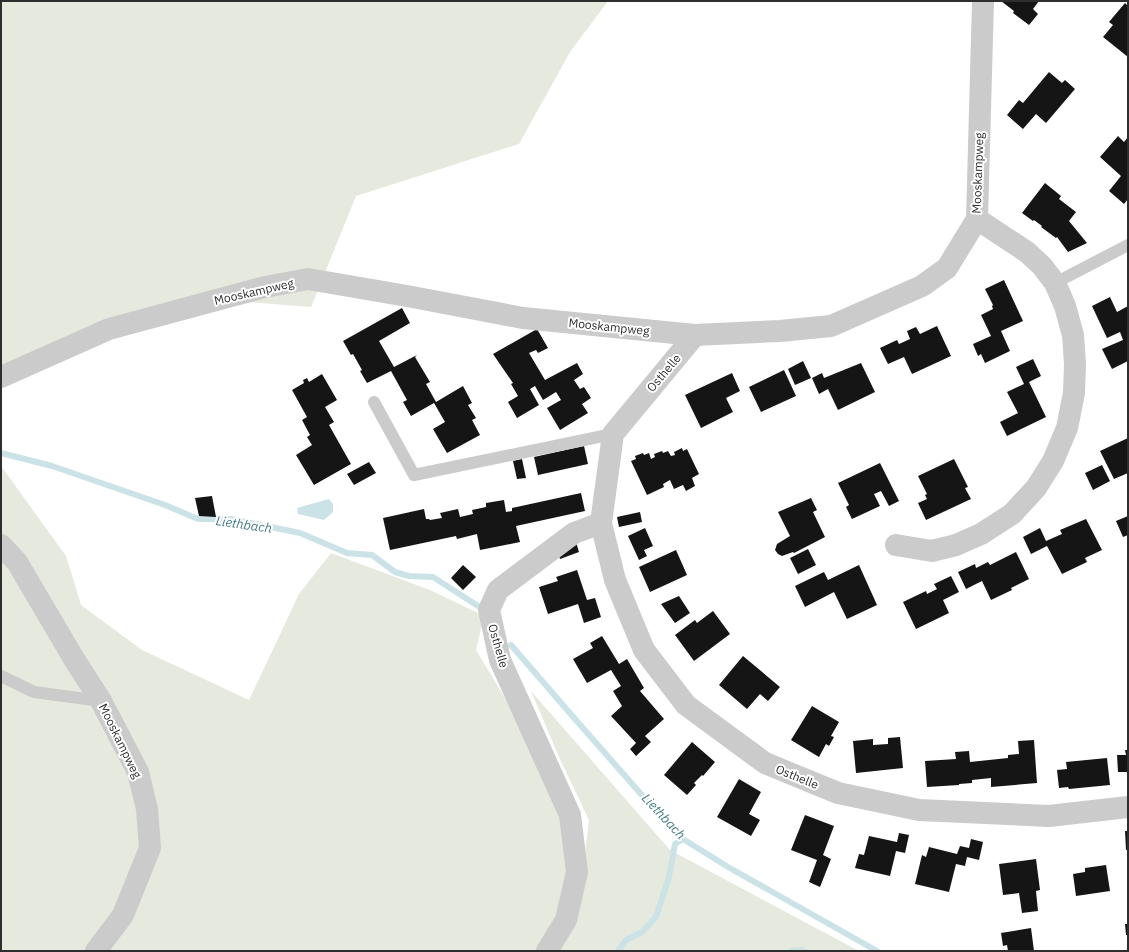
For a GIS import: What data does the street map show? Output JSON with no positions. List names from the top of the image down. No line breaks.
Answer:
{"streets":{"street":["Mooskampweg","Osthelle"]},"crossings":[["Mooskampweg","Osthelle"]],"water":["Liethbach"]}
